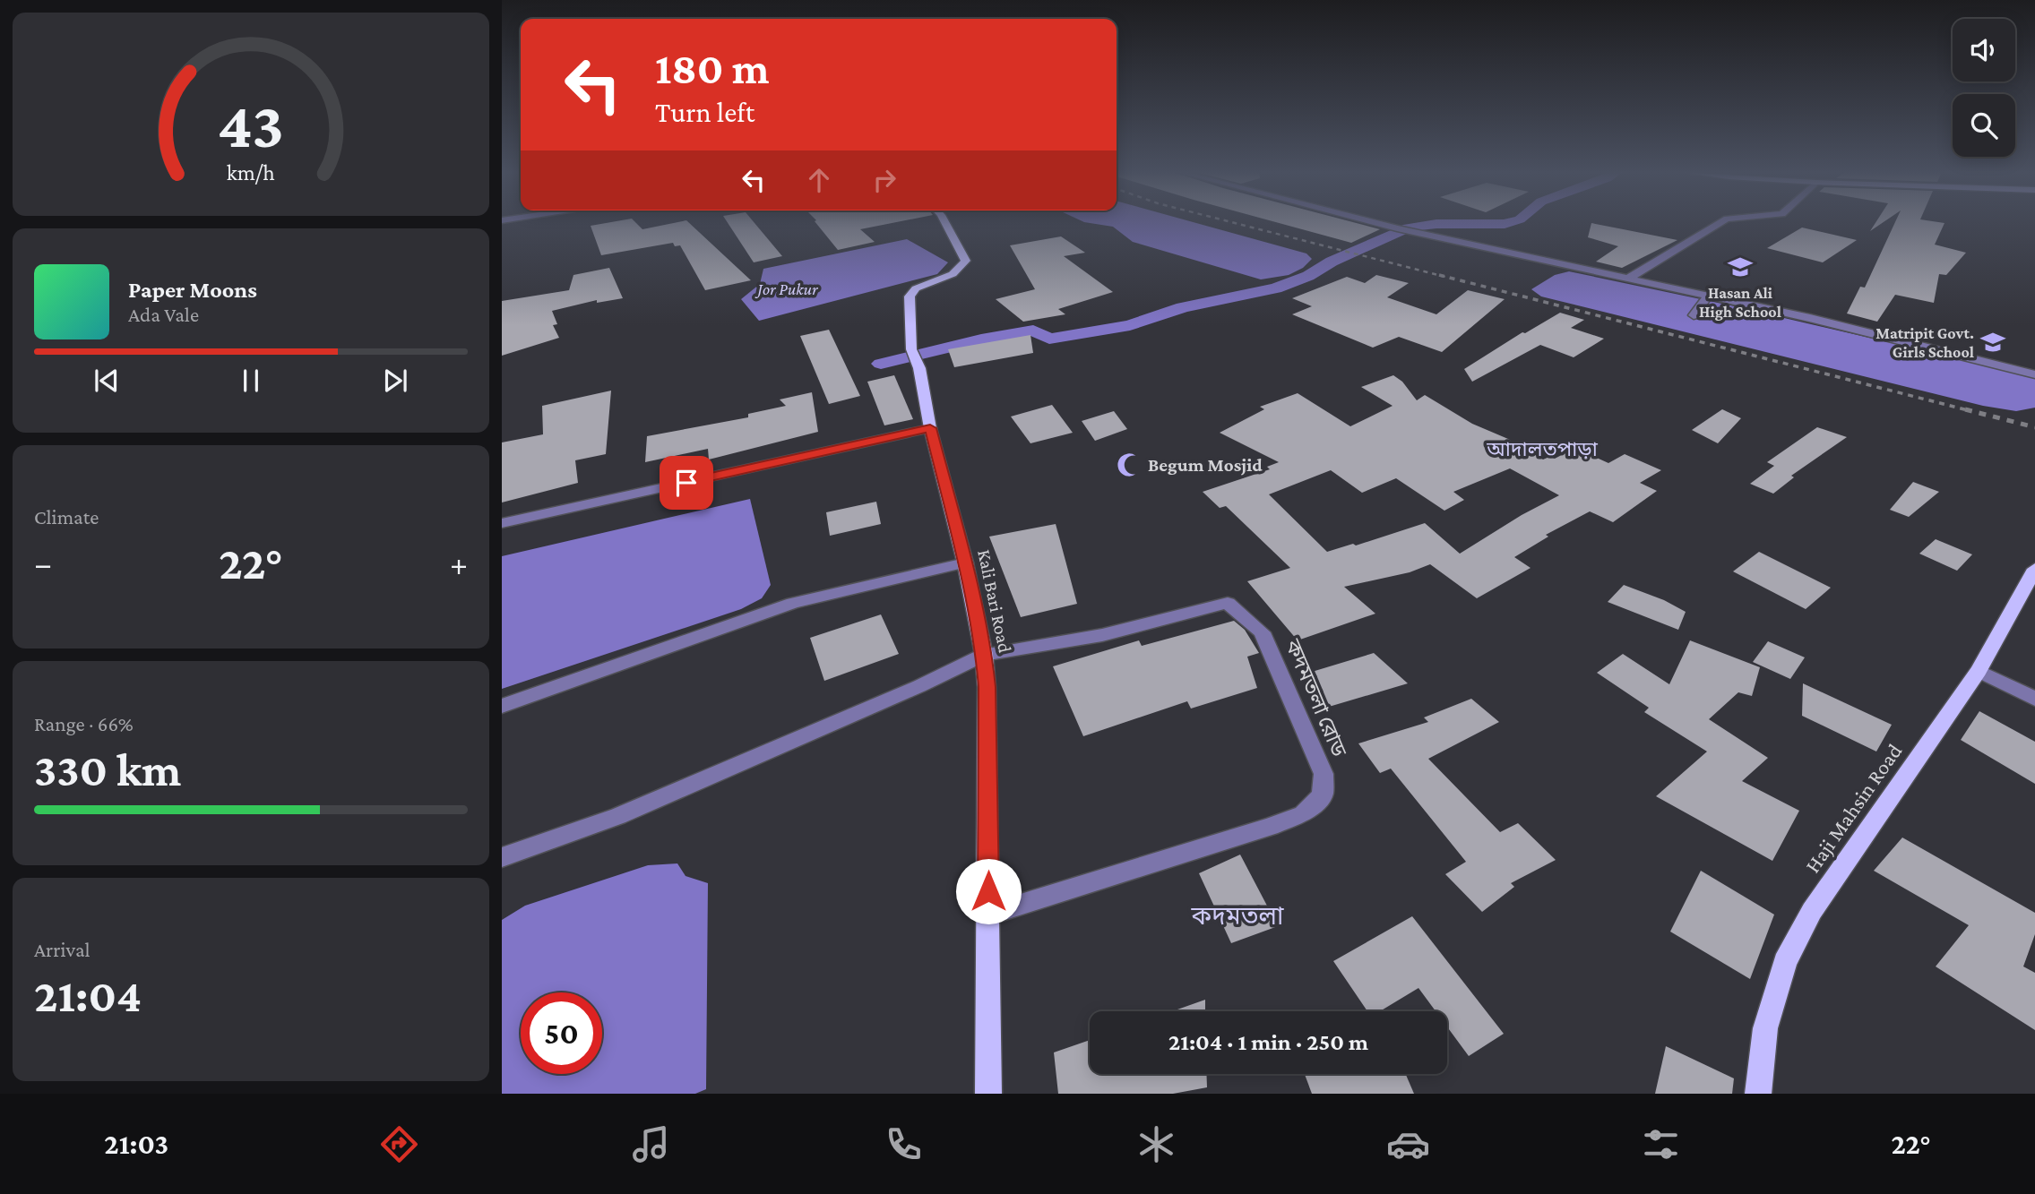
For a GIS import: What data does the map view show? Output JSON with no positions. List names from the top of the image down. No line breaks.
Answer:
{"streets":{"main road":["Kali Bari Road","Haji Mahsin Road"],"street":["কদমতলা রোড"]},"crossings":[["Kali Bari Road","কদমতলা রোড"]],"districts":["আদালতপাড়া","কদমতলা"],"water":["Jor Pukur"],"places":{"school or university":["Hasan Ali High School","Matripit Govt. Girls School"],"mosque":["Begum Mosjid"]},"page":{"turn":["180 m","Turn left"],"song":["Paper Moons","Ada Vale"],"tile":["Climate",["Range · 66%","330 km"],["Arrival","21:04"]],"heat":["−","22°","+"],"limit":"50","trip":"21:04 · 1 min · 250 m","tabs":["21:03","22°"],"gauge":["43","km/h"]}}
